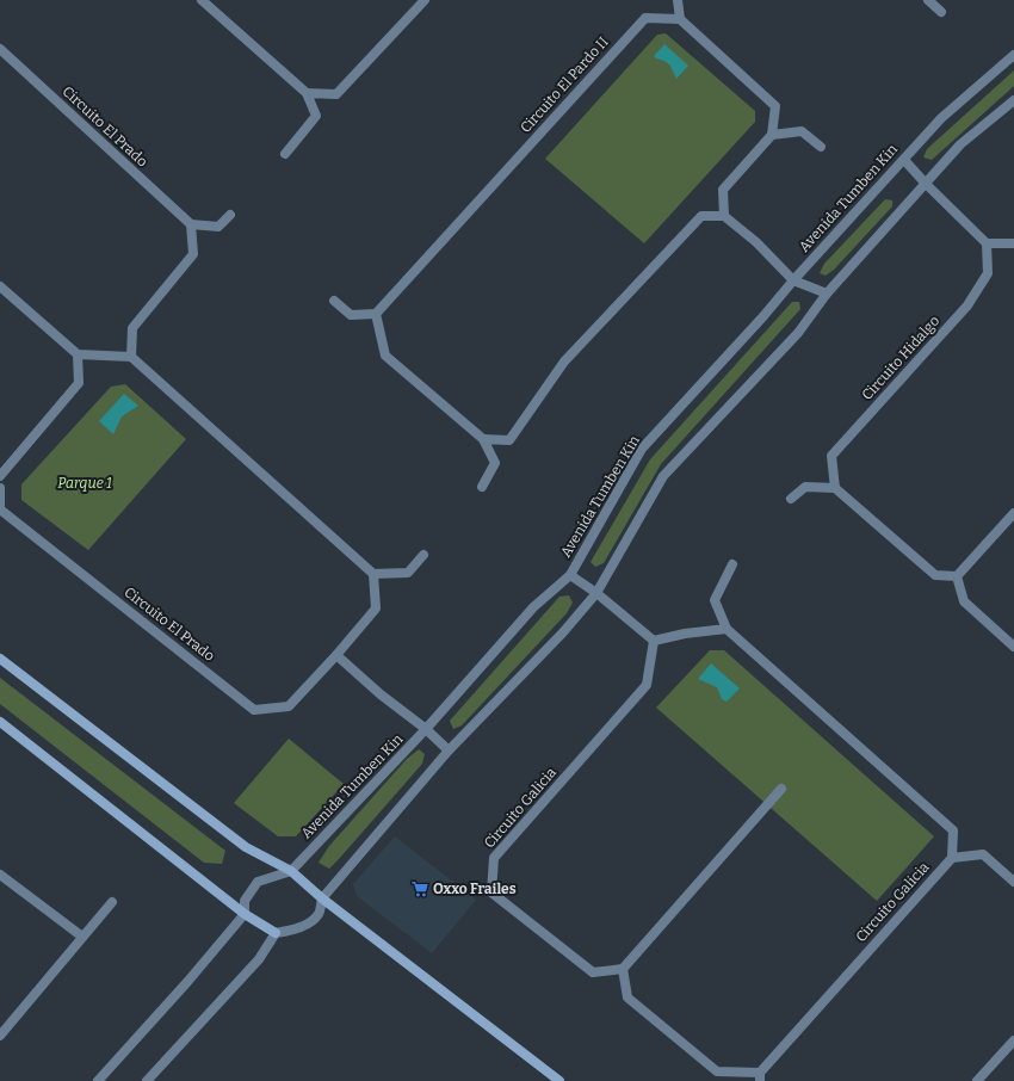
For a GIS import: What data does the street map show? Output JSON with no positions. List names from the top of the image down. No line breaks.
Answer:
{"streets":{"street":["Circuito El Pardo II","Circuito El Prado","Avenida Tumben Kin","Circuito Hidalgo","Circuito Galicia"]},"parks":["Parque 1"],"places":{"supermarket":["Oxxo Frailes"]}}
